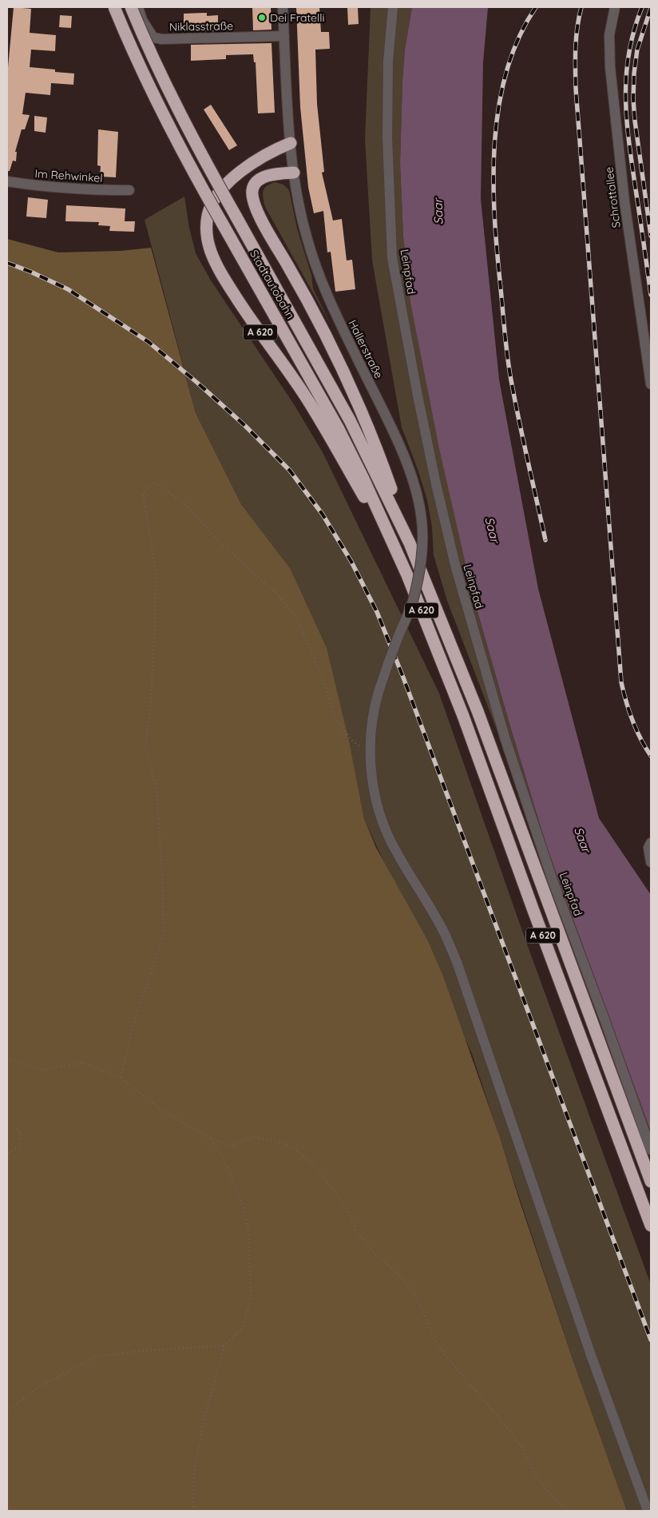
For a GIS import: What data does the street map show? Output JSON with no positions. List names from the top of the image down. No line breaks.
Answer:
{"streets":{"highway":["Stadtautobahn","A 620"],"street":["Niklasstraße","Im Rehwinkel","Schrottallee","Leinpfad","Hallerstraße"]},"crossings":[["Niklasstraße","Hallerstraße"],["Stadtautobahn","A 620"],["A 620","Hallerstraße"]],"water":["Saar"],"places":["Dei Fratelli"]}
